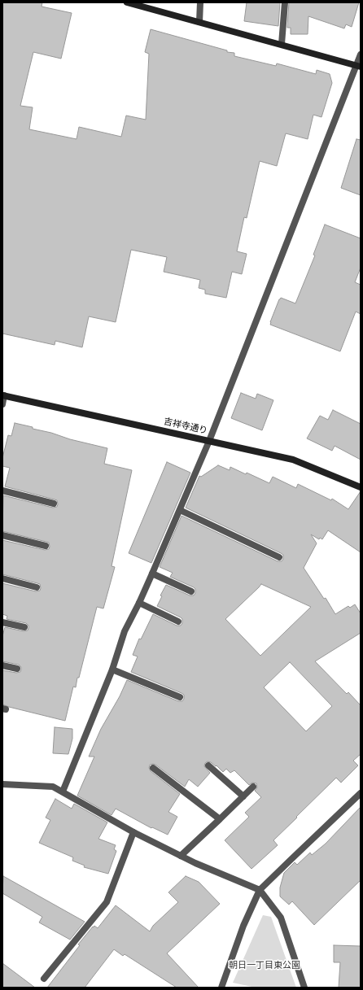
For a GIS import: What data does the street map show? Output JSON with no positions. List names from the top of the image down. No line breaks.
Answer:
{"streets":{"street":["吉祥寺通り"]},"parks":["朝日一丁目東公園"]}
